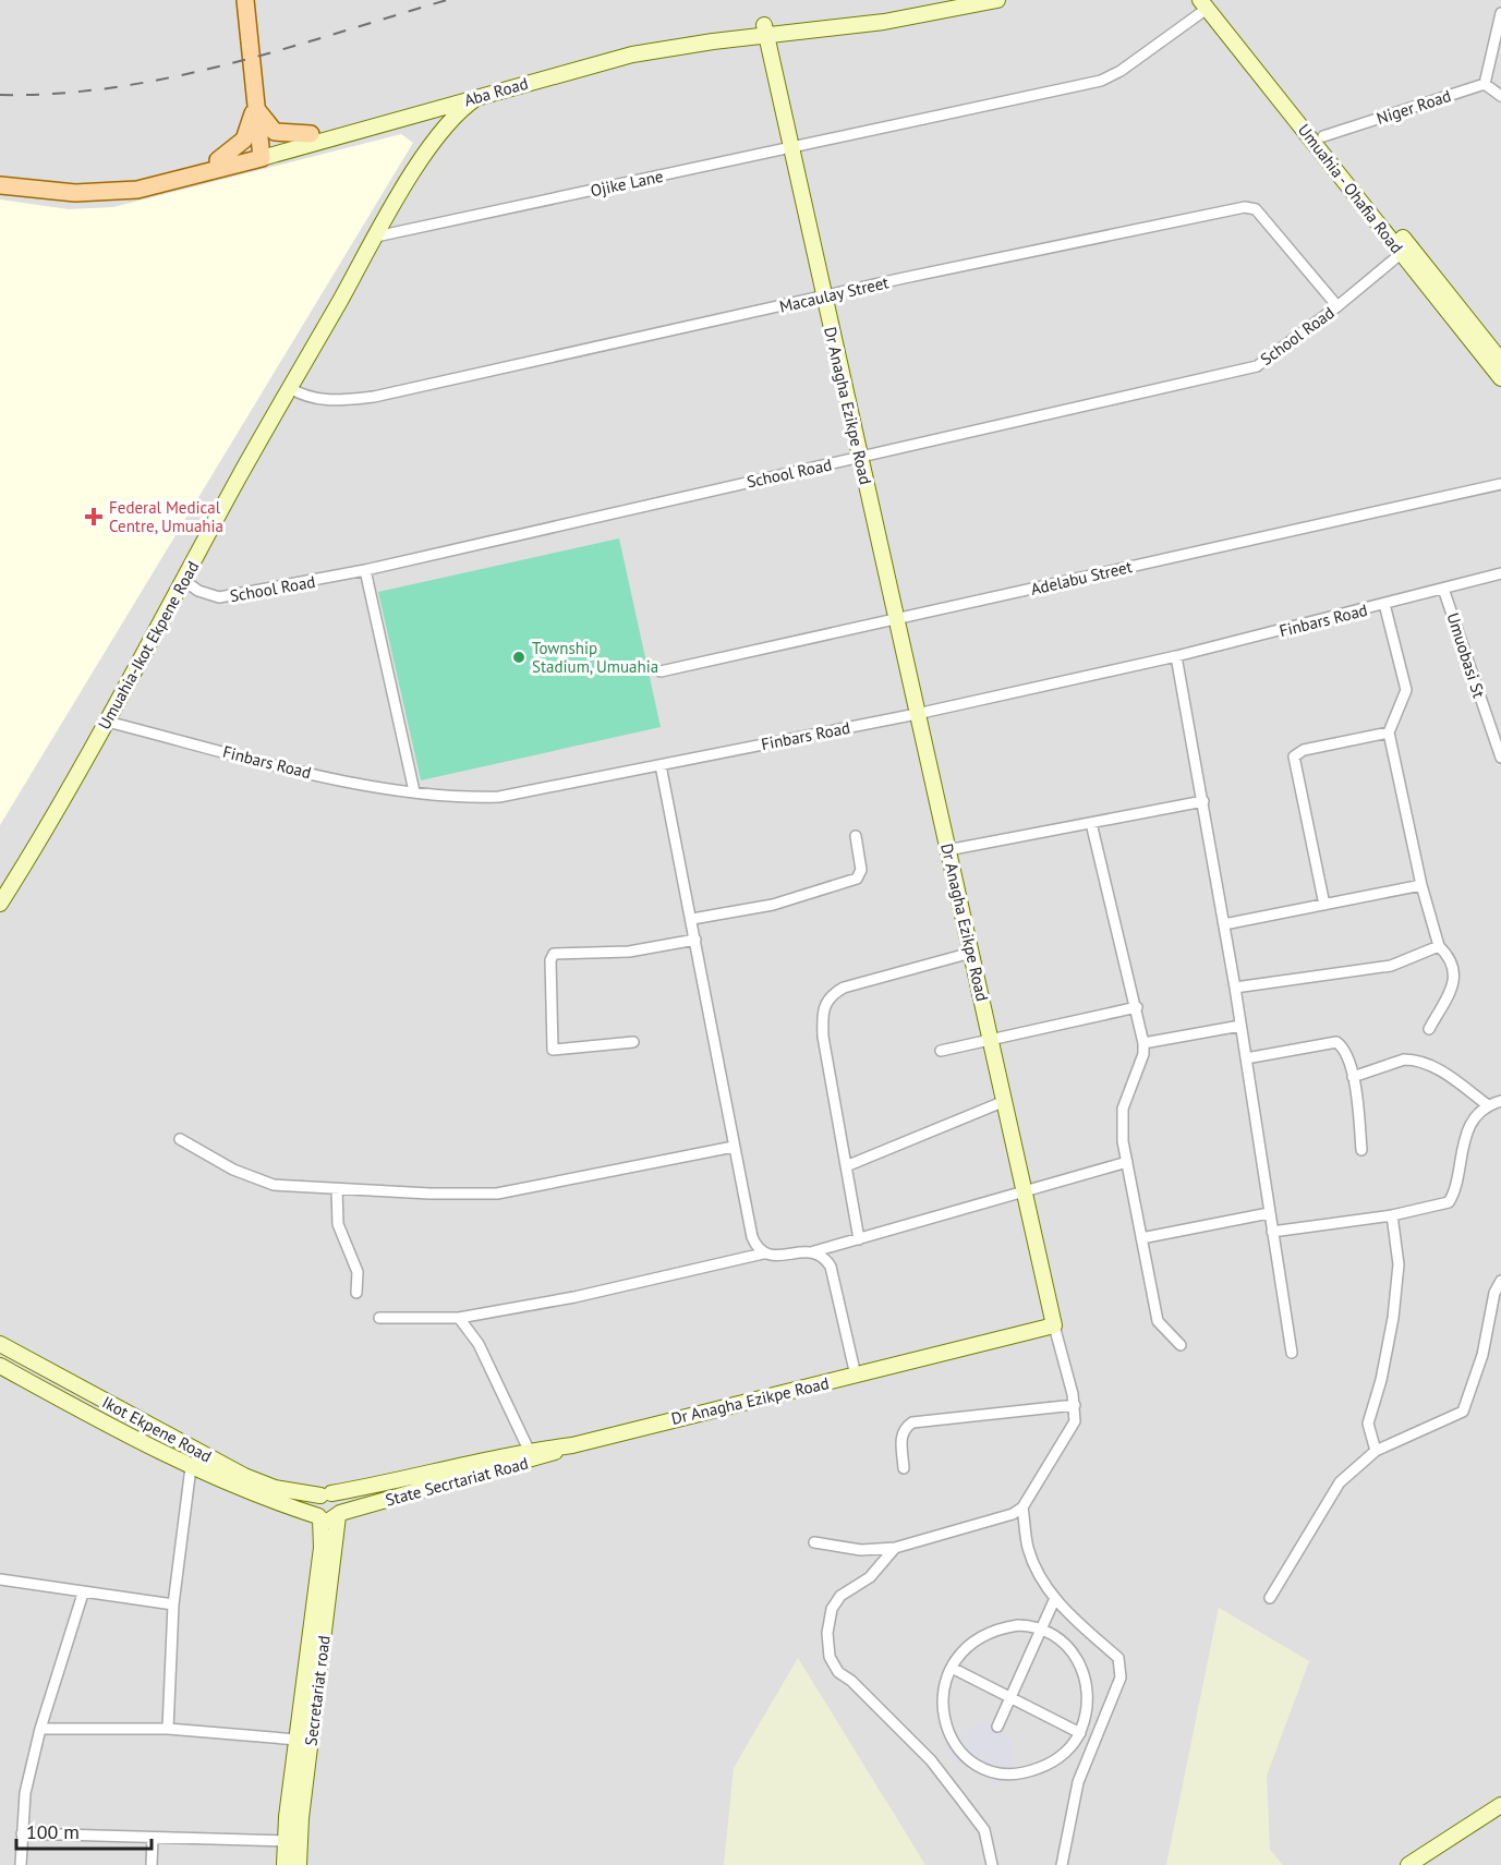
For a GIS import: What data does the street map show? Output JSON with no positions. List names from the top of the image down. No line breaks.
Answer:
{"streets":{"main road":["Aba Road"],"street":["Niger Road","Ojike Lane","Umuahia - Ohafia Road","Macaulay Street","School Road","Dr Anagha Ezikpe Road","Adelabu Street","Finbars Road","Umuahia-Ikot Ekpene Road","Umuobasi St","Ikot Ekpene Road","State Secrtariat Road","Secretariat road"]},"crossings":[["Aba Road","Dr Anagha Ezikpe Road"],["Niger Road","Umuahia - Ohafia Road"],["Ojike Lane","Umuahia - Ohafia Road"],["Ojike Lane","Dr Anagha Ezikpe Road"],["Ojike Lane","Umuahia-Ikot Ekpene Road"],["Umuahia - Ohafia Road","School Road"],["Macaulay Street","School Road"],["Macaulay Street","Dr Anagha Ezikpe Road"],["Macaulay Street","Umuahia-Ikot Ekpene Road"],["School Road","Dr Anagha Ezikpe Road"],["School Road","Umuahia-Ikot Ekpene Road"],["Dr Anagha Ezikpe Road","Adelabu Street"],["Dr Anagha Ezikpe Road","Finbars Road"],["Dr Anagha Ezikpe Road","Ikot Ekpene Road"],["Dr Anagha Ezikpe Road","State Secrtariat Road"],["Finbars Road","Umuahia-Ikot Ekpene Road"],["Finbars Road","Umuobasi St"],["Ikot Ekpene Road","State Secrtariat Road"],["Ikot Ekpene Road","Secretariat road"],["State Secrtariat Road","Secretariat road"]],"places":{"health":["Federal Medical Centre, Umuahia"],"other":["Township Stadium, Umuahia"]},"scale_bar":"100 m"}
